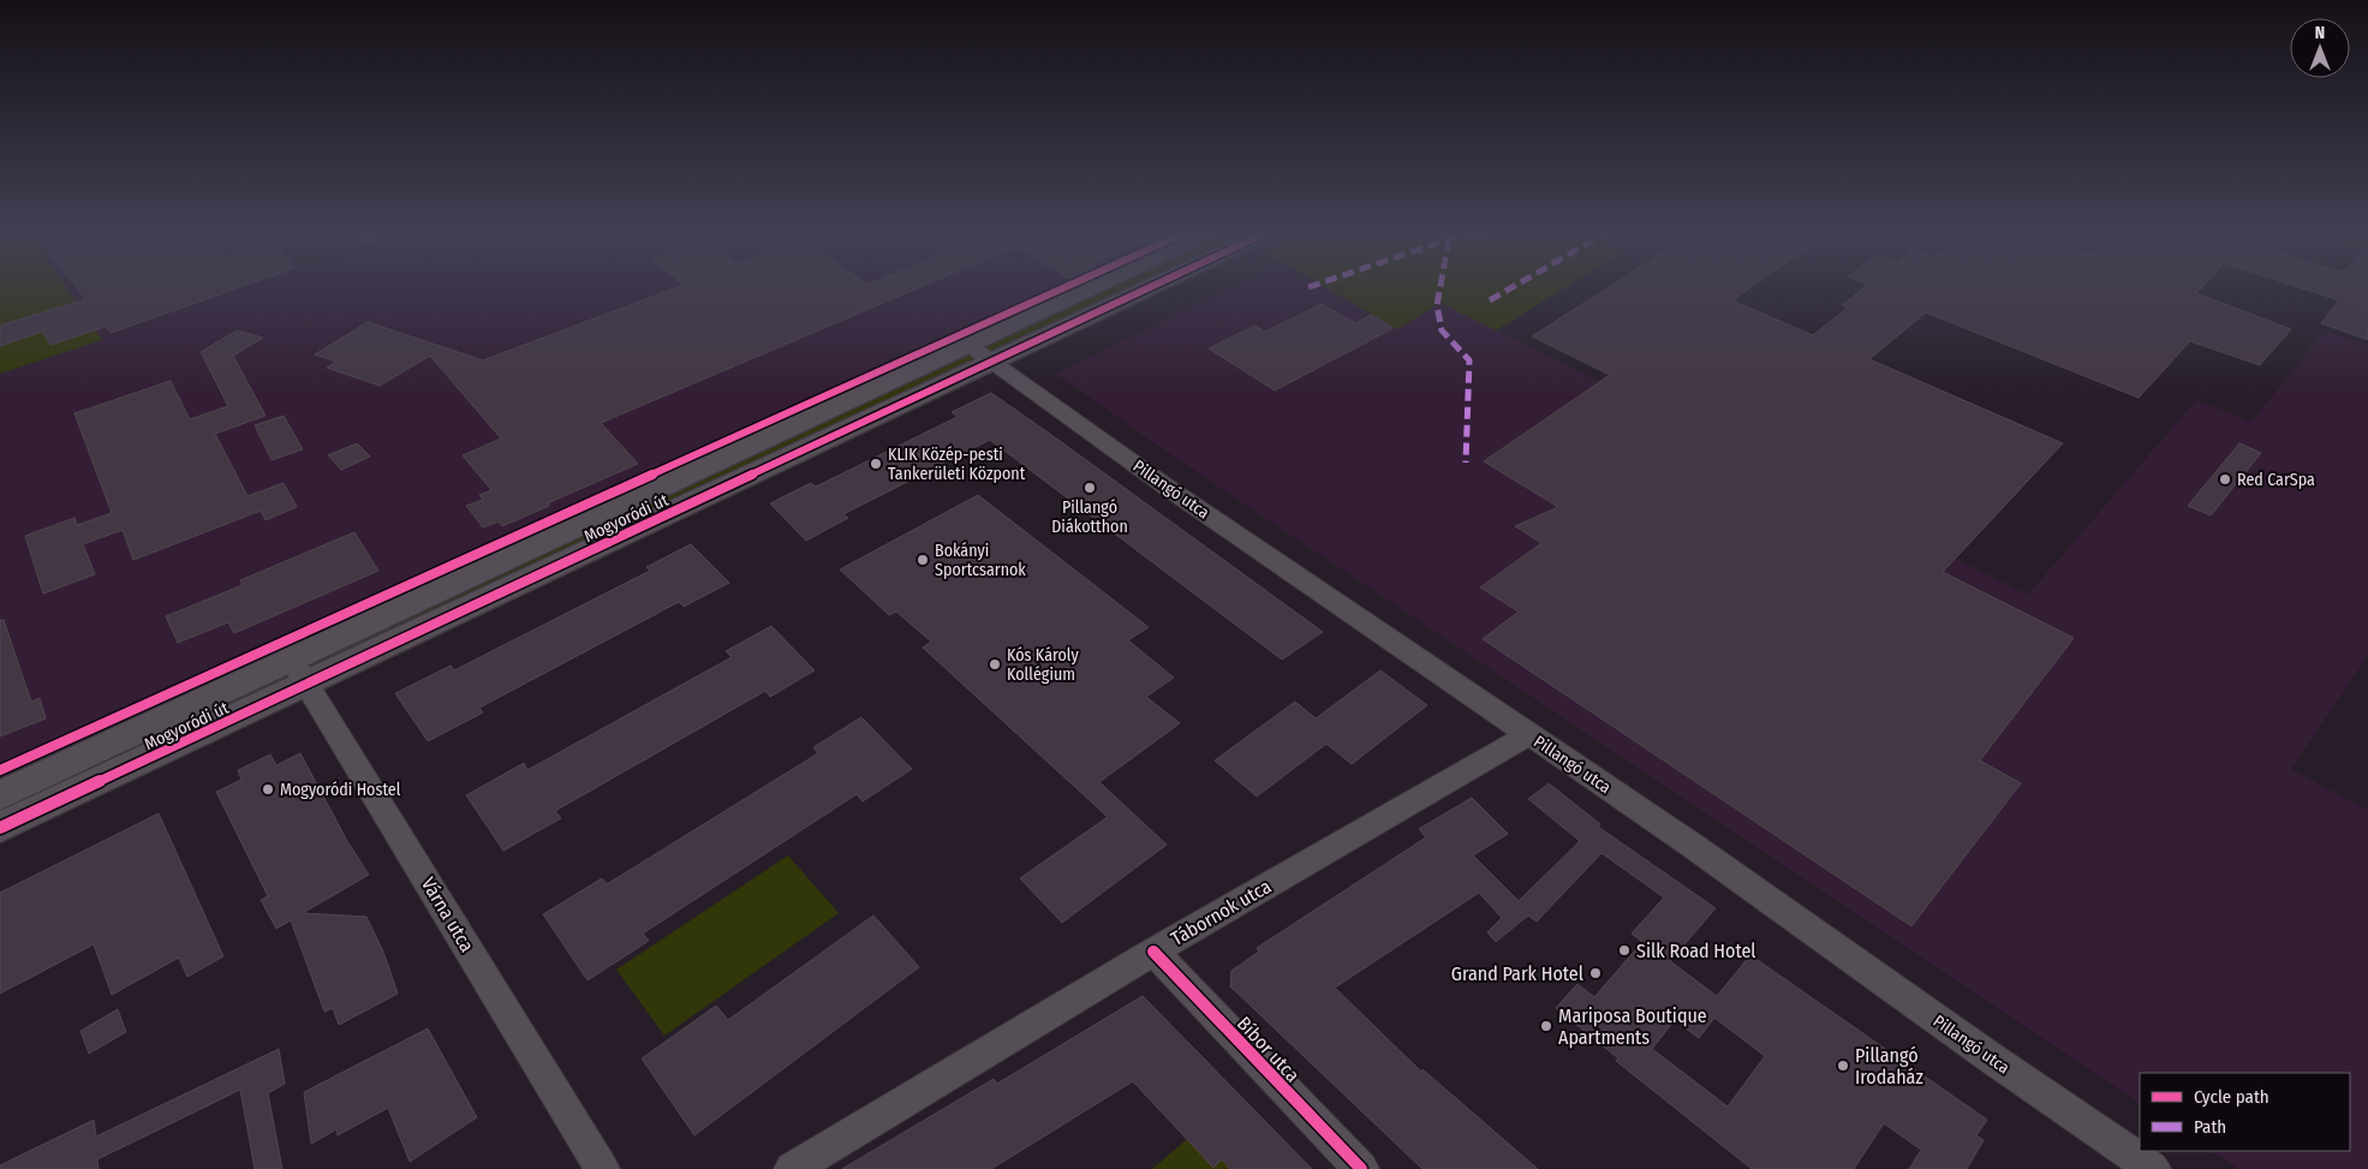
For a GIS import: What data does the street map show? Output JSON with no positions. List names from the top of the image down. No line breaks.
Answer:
{"streets":{"street":["Pillangó utca","Mogyoródi út","Tábornok utca","Várna utca","Bíbor utca"]},"crossings":[["Pillangó utca","Mogyoródi út"],["Pillangó utca","Tábornok utca"],["Mogyoródi út","Várna utca"],["Tábornok utca","Bíbor utca"]],"places":["KLIK Közép-pesti Tankerületi Központ","Red CarSpa","Pillangó Diákotthon","Bokányi Sportcsarnok","Kós Károly Kollégium","Mogyoródi Hostel","Silk Road Hotel","Grand Park Hotel","Mariposa Boutique Apartments","Pillangó Irodaház"],"legend":["Cycle path","Path"],"north":"top"}
